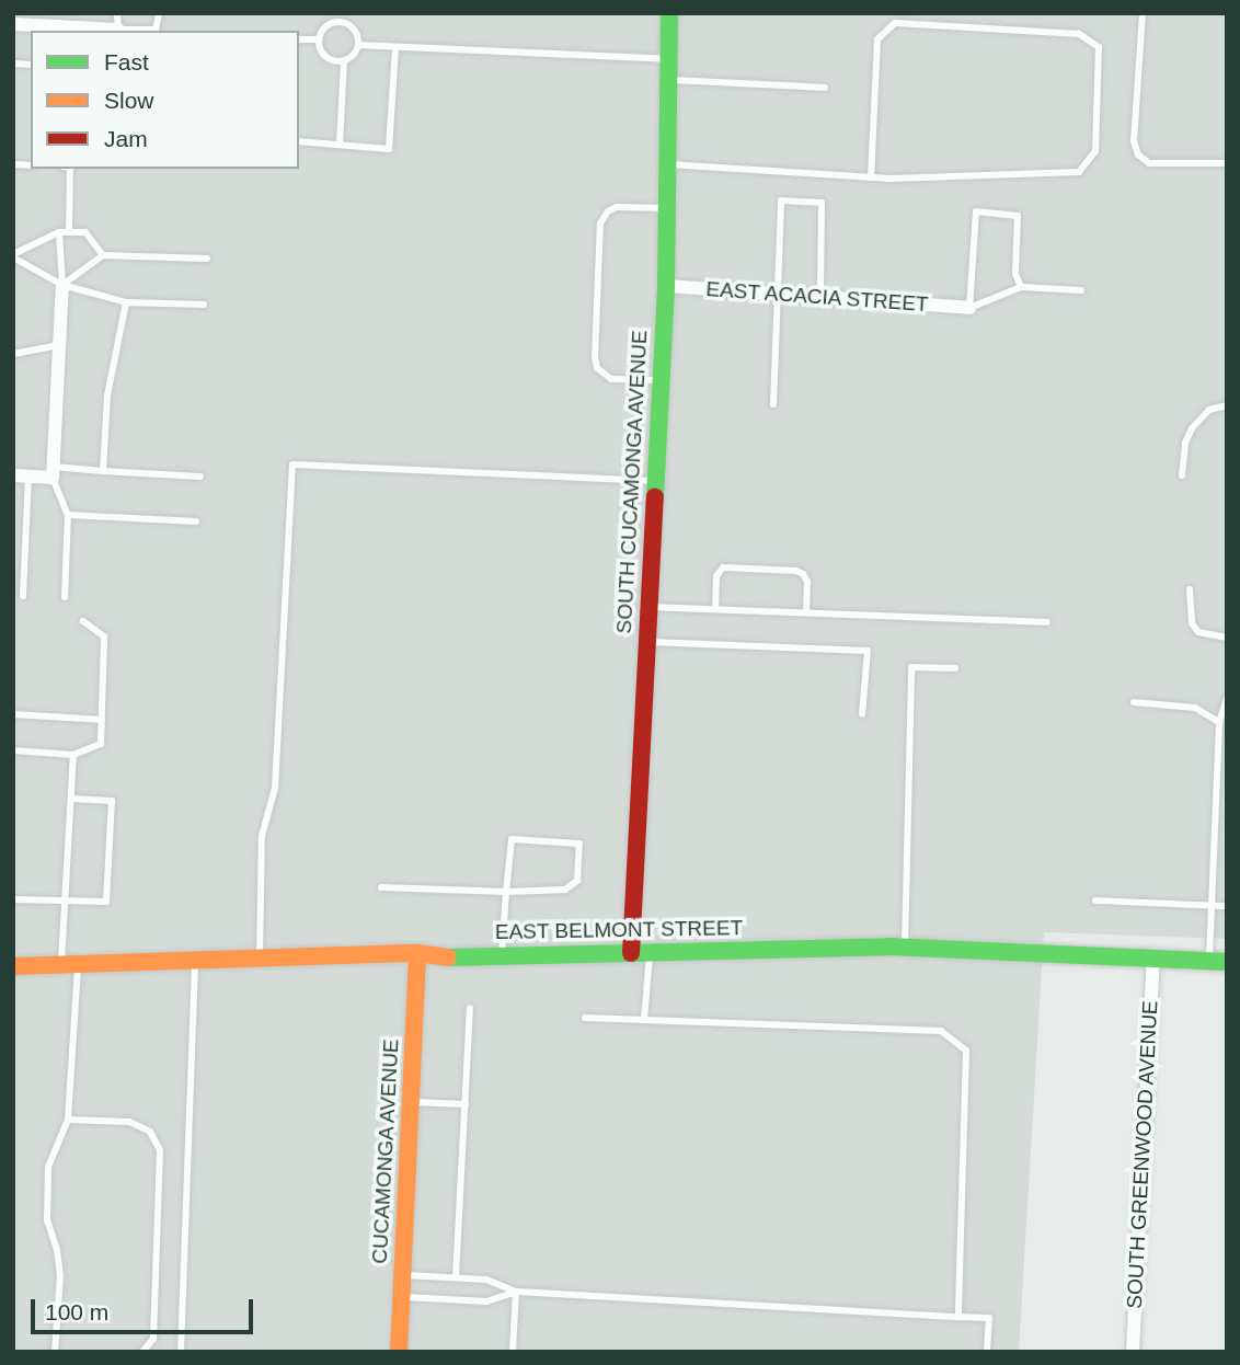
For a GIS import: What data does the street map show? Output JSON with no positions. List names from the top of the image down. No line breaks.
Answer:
{"streets":{"street":["EAST ACACIA STREET","SOUTH CUCAMONGA AVENUE","EAST BELMONT STREET","CUCAMONGA AVENUE","SOUTH GREENWOOD AVENUE"]},"crossings":[["EAST ACACIA STREET","SOUTH CUCAMONGA AVENUE"],["SOUTH CUCAMONGA AVENUE","EAST BELMONT STREET"],["EAST BELMONT STREET","CUCAMONGA AVENUE"],["EAST BELMONT STREET","SOUTH GREENWOOD AVENUE"]],"legend":["Fast","Slow","Jam"],"scale_bar":"100 m"}
